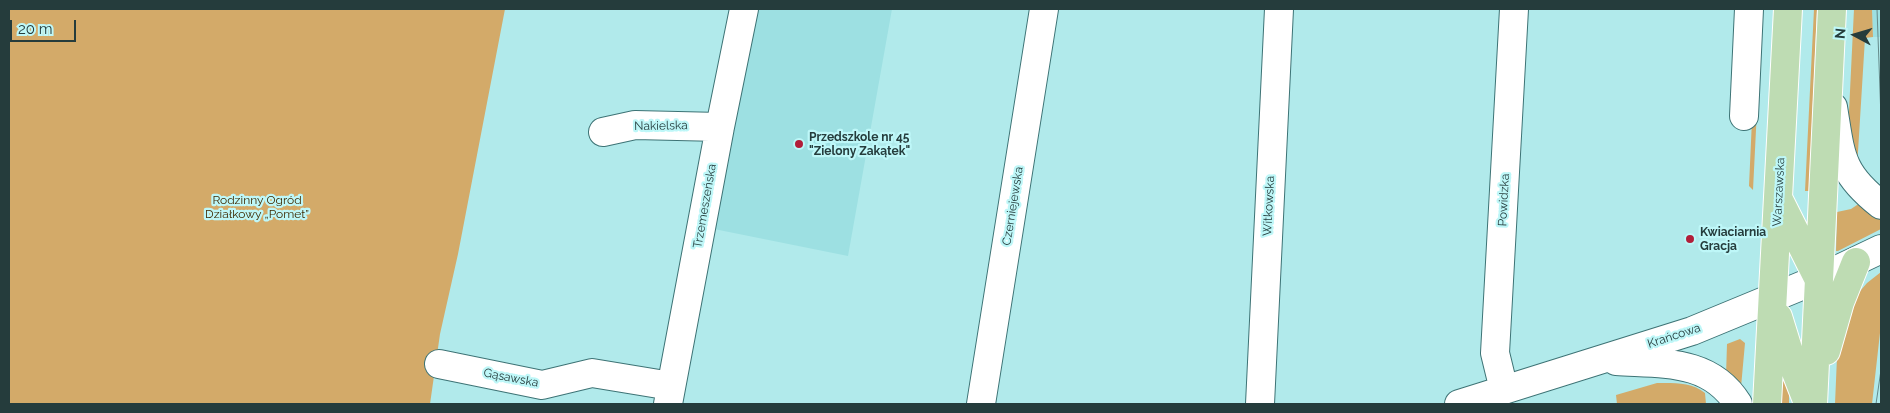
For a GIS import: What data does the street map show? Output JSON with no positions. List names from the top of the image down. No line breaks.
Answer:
{"streets":{"main road":["Warszawska"],"street":["Nakielska","Powidzka","Trzemeszeńska","Czerniejewska","Witkowska","Krańcowa","Gąsawska"]},"crossings":[["Nakielska","Trzemeszeńska"],["Warszawska","Krańcowa"],["Powidzka","Krańcowa"],["Trzemeszeńska","Gąsawska"]],"parks":["Rodzinny Ogród Działkowy „Pomet”"],"places":["Przedszkole nr 45 \"Zielony Zakątek\"","Kwiaciarnia Gracja"],"scale_bar":"20 m","north":"left"}
